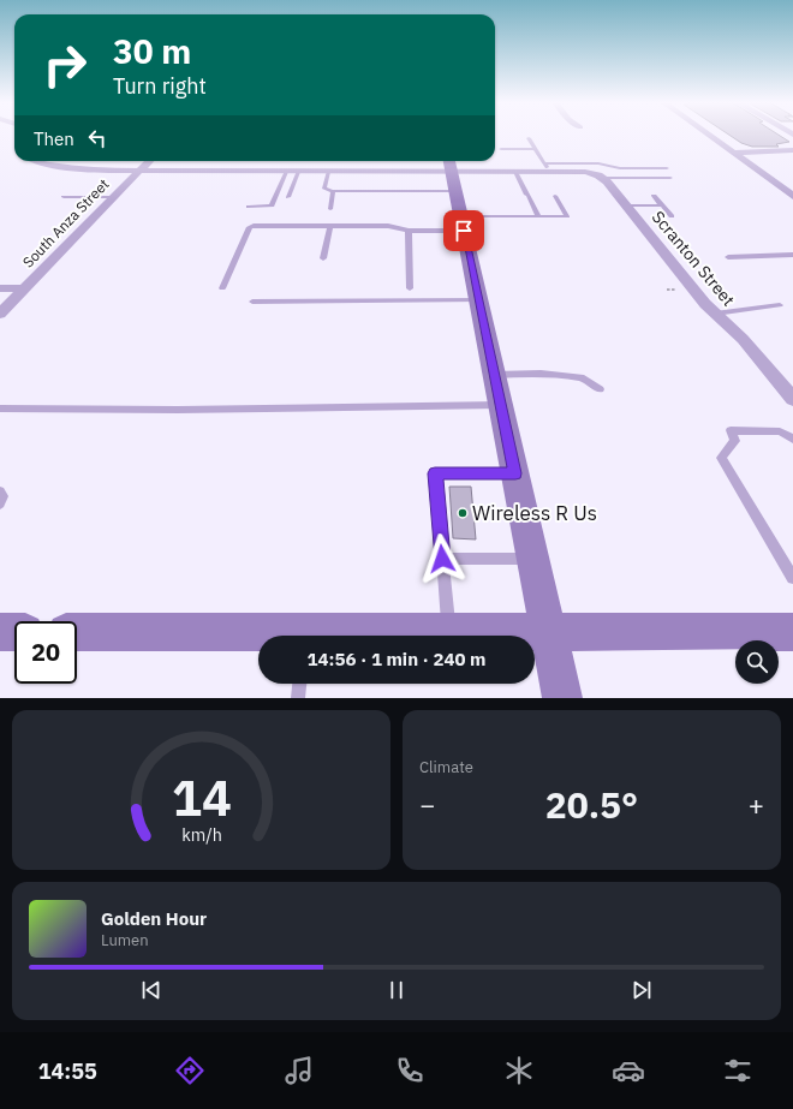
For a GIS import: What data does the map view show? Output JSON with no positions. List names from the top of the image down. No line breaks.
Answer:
{"streets":{"street":["South Anza Street","Scranton Street"]},"places":["Wireless R Us"],"page":{"turn":["30 m","Turn right"],"then":"Then","limit":"20","trip":"14:56 · 1 min · 240 m","tile":"Climate","heat":["−","20.5°","+"],"song":["Golden Hour","Lumen"],"tabs":"14:55","gauge":["14","km/h"]}}
